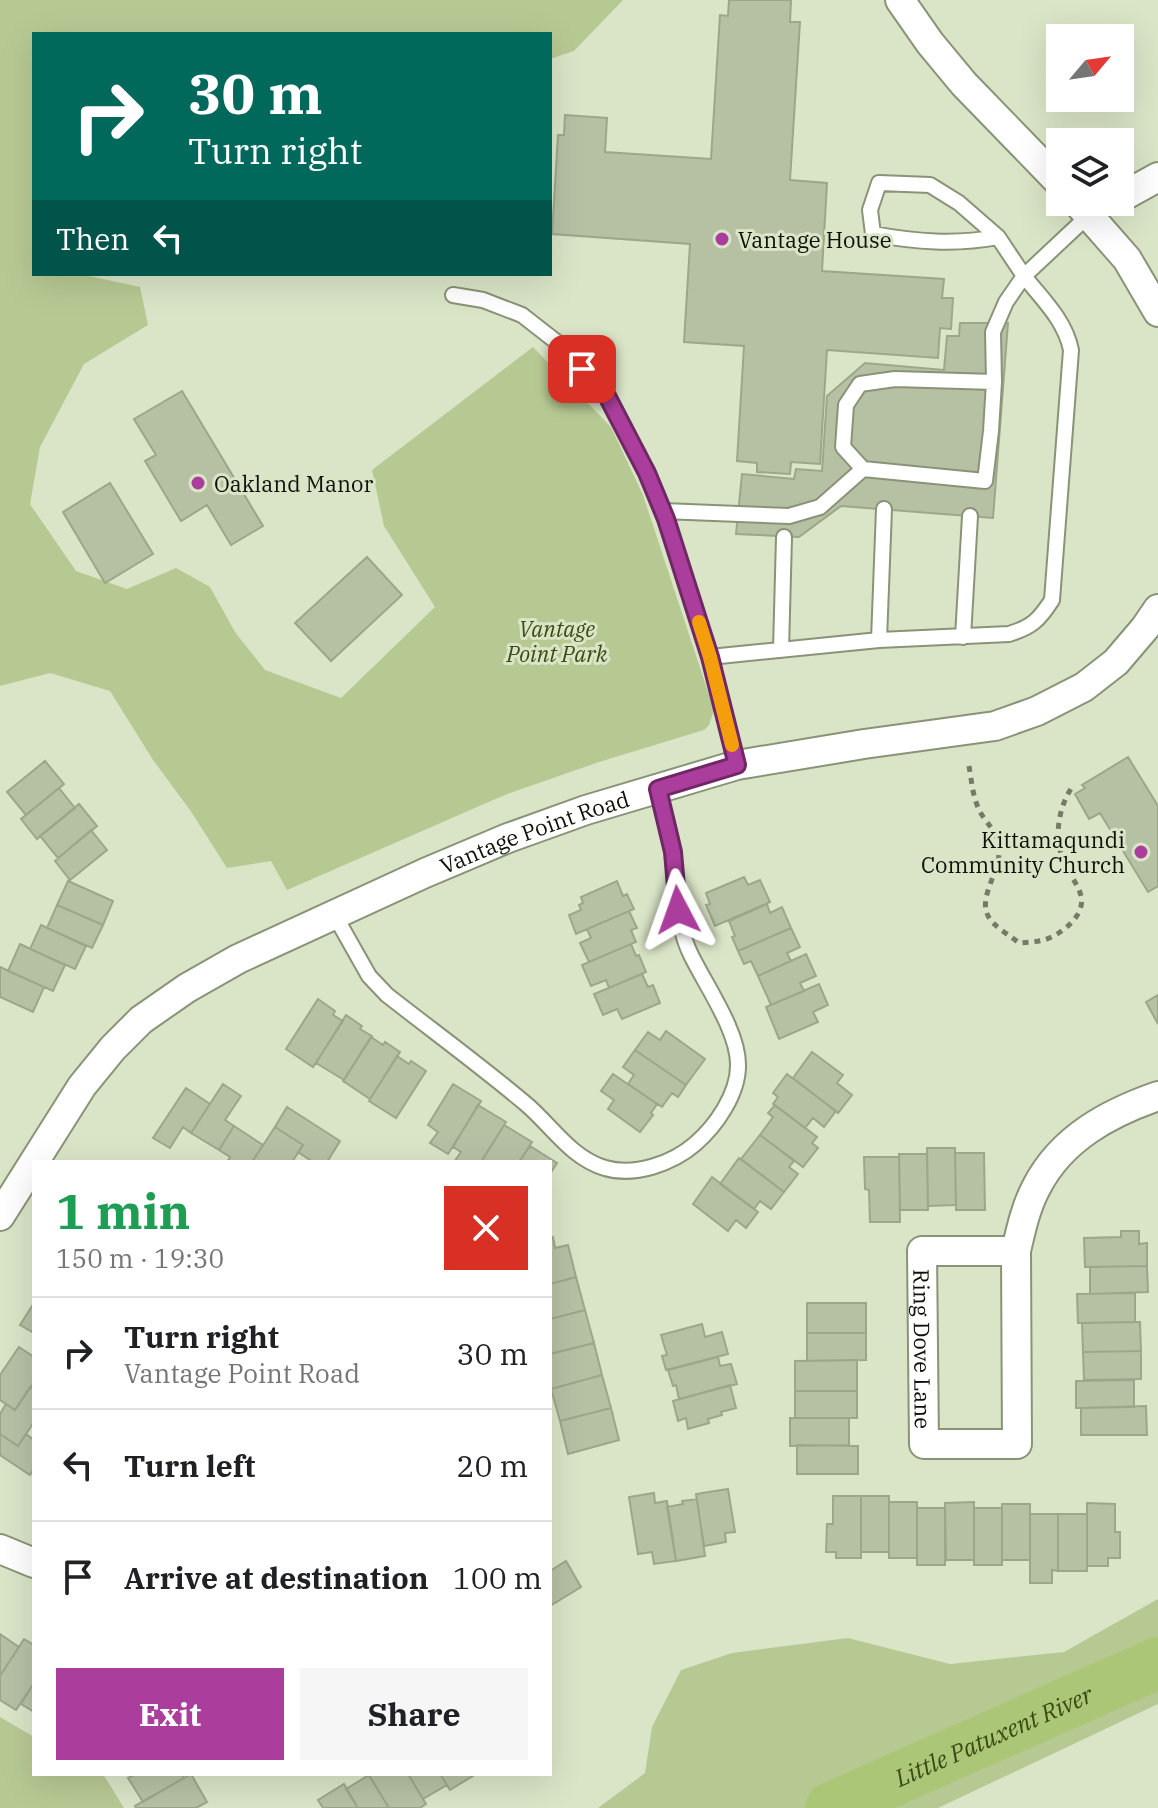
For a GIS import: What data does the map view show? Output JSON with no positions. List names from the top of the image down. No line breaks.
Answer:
{"streets":{"street":["Vantage Point Road","Ring Dove Lane"]},"water":["Little Patuxent River"],"parks":["Vantage Point Park"],"places":["Vantage House","Oakland Manor","Kittamaqundi Community Church"],"north":"top right","page":{"turn":["30 m","Turn right"],"then":"Then","heading":["1 min","150 m · 19:30"],"list":[{"name":"Turn right","note":"Vantage Point Road","value":"30 m"},{"name":"Turn left","value":"20 m"},{"name":"Arrive at destination","value":"100 m"}],"buttons":["Exit","Share"]}}
